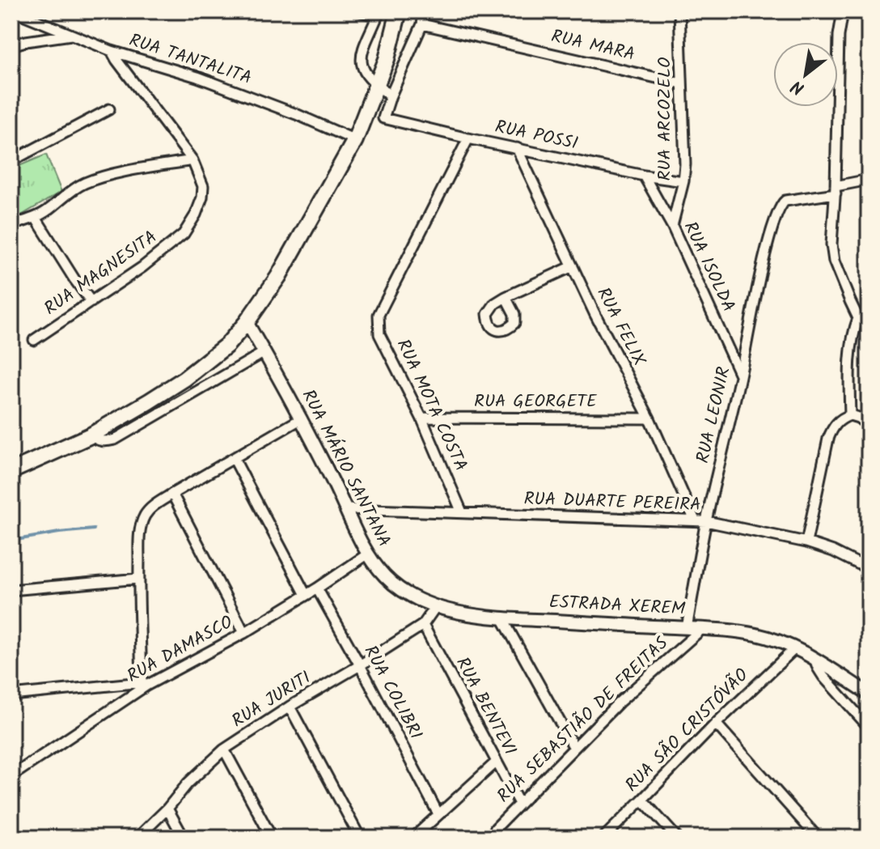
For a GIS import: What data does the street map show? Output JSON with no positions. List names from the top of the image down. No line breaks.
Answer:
{"streets":{"street":["RUA MARA","RUA TANTALITA","RUA ARCOZELO","RUA POSSI","RUA ISOLDA","RUA MAGNESITA","RUA FELIX","RUA GEORGETE","RUA MOTA COSTA","RUA LEONIR","RUA MÁRIO SANTANA","RUA DUARTE PEREIRA","ESTRADA XEREM","RUA DAMASCO","RUA COLIBRI","RUA JURITI","RUA BENTEVI","RUA SEBASTIÃO DE FREITAS","RUA SÃO CRISTÓVÃO"]},"crossings":[["RUA MARA","RUA ARCOZELO"],["RUA TANTALITA","RUA MAGNESITA"],["RUA ARCOZELO","RUA POSSI"],["RUA ARCOZELO","RUA ISOLDA"],["RUA POSSI","RUA ISOLDA"],["RUA POSSI","RUA FELIX"],["RUA POSSI","RUA MOTA COSTA"],["RUA ISOLDA","RUA LEONIR"],["RUA FELIX","RUA GEORGETE"],["RUA FELIX","RUA DUARTE PEREIRA"],["RUA GEORGETE","RUA MOTA COSTA"],["RUA MOTA COSTA","RUA DUARTE PEREIRA"],["RUA LEONIR","RUA DUARTE PEREIRA"],["RUA LEONIR","ESTRADA XEREM"],["RUA MÁRIO SANTANA","RUA DUARTE PEREIRA"],["RUA MÁRIO SANTANA","ESTRADA XEREM"],["RUA MÁRIO SANTANA","RUA DAMASCO"],["RUA MÁRIO SANTANA","RUA JURITI"],["ESTRADA XEREM","RUA JURITI"],["ESTRADA XEREM","RUA SEBASTIÃO DE FREITAS"],["ESTRADA XEREM","RUA SÃO CRISTÓVÃO"],["RUA DAMASCO","RUA COLIBRI"],["RUA COLIBRI","RUA JURITI"],["RUA JURITI","RUA BENTEVI"],["RUA BENTEVI","RUA SEBASTIÃO DE FREITAS"]],"north":"bottom left"}
